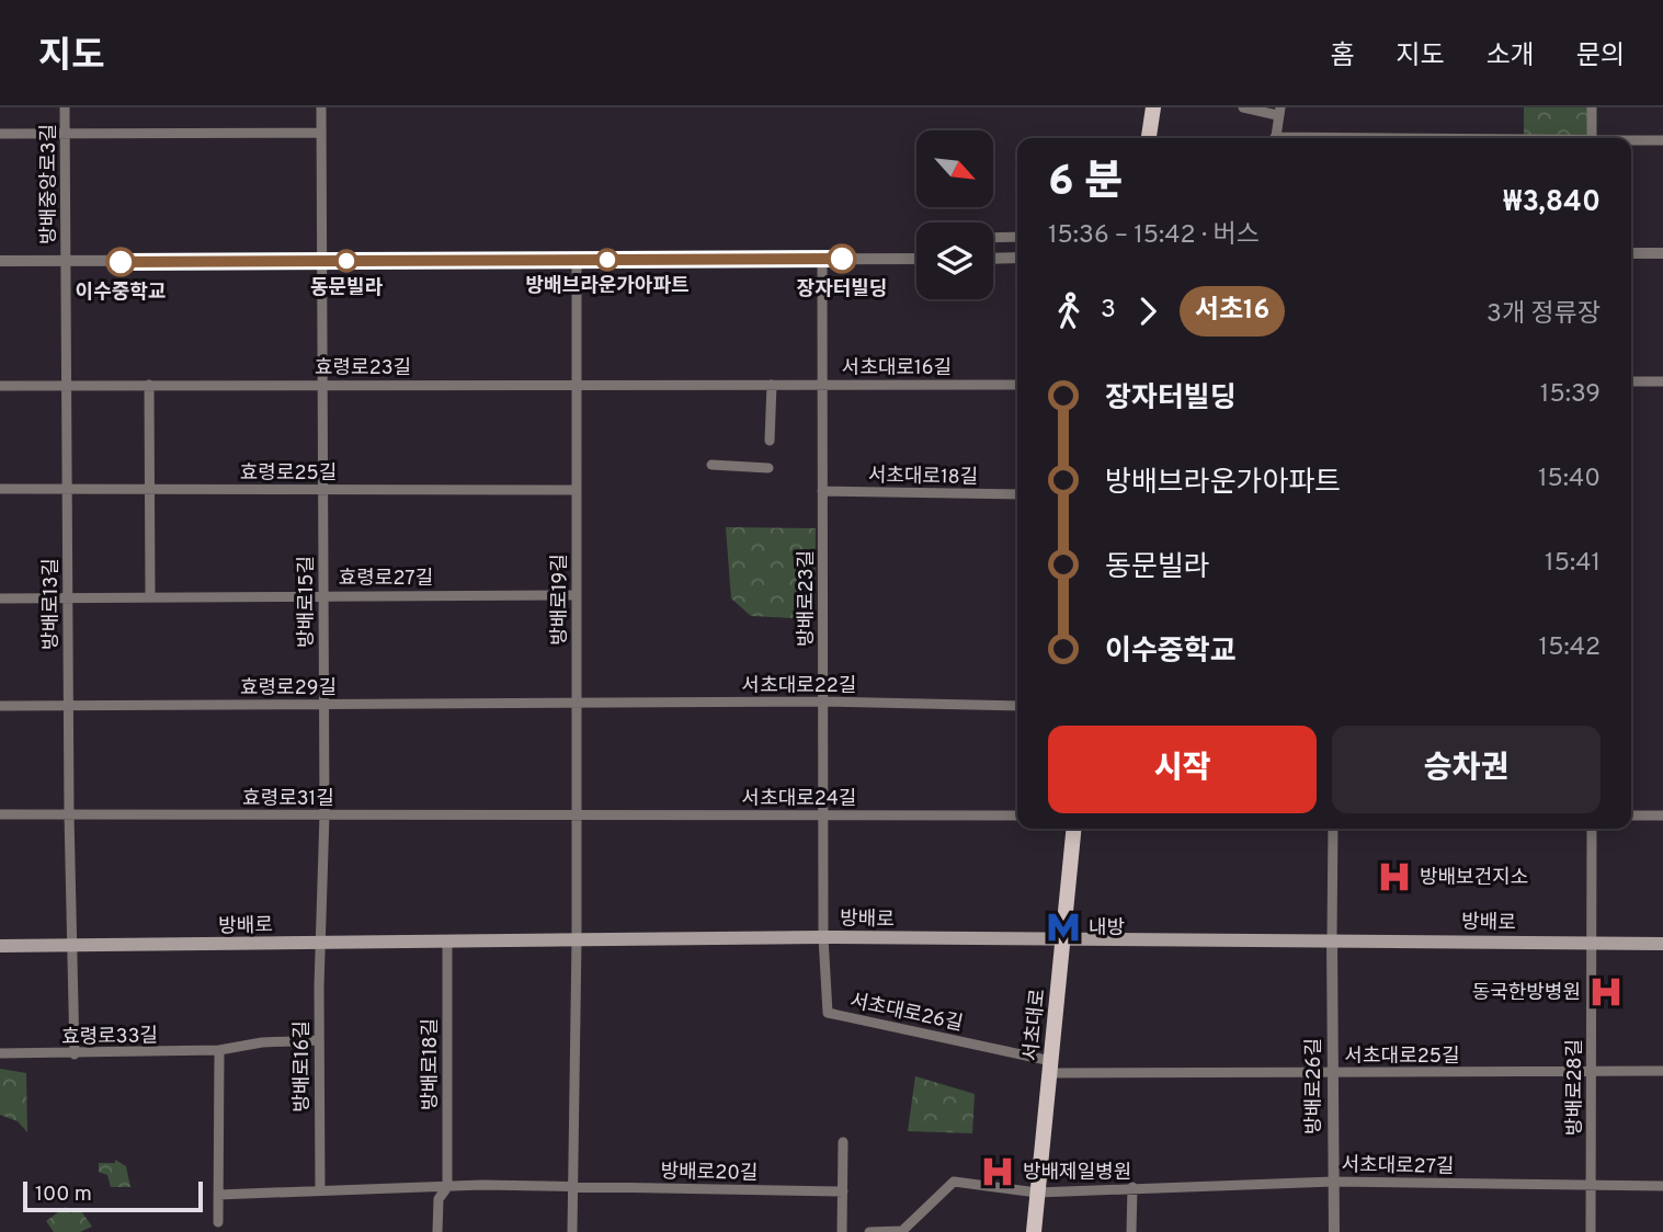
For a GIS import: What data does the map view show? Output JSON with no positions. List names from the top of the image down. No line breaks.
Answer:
{"streets":{"main road":["방배로","서초대로"],"street":["방배중앙로3길","효령로23길","서초대로16길","효령로25길","서초대로18길","효령로27길","방배로23길","방배로19길","방배로15길","방배로13길","서초대로22길","효령로29길","효령로31길","서초대로24길","서초대로26길","효령로33길","서초대로25길","방배로18길","방배로16길","방배로26길","방배로28길","서초대로27길","방배로20길"]},"crossings":[["방배중앙로3길","방배로13길"],["효령로23길","서초대로16길"],["효령로23길","방배로19길"],["효령로23길","방배로15길"],["효령로23길","방배로13길"],["서초대로16길","방배로23길"],["서초대로16길","방배로19길"],["효령로25길","방배로19길"],["효령로25길","방배로15길"],["효령로25길","방배로13길"],["서초대로18길","방배로23길"],["효령로27길","방배로19길"],["효령로27길","방배로15길"],["효령로27길","방배로13길"],["방배로23길","서초대로22길"],["방배로23길","서초대로24길"],["방배로23길","방배로"],["방배로23길","서초대로26길"],["방배로19길","서초대로22길"],["방배로19길","효령로29길"],["방배로19길","효령로31길"],["방배로19길","서초대로24길"],["방배로19길","방배로"],["방배로15길","효령로29길"],["방배로15길","효령로31길"],["방배로15길","방배로"],["방배로15길","방배로16길"],["방배로13길","효령로29길"],["방배로13길","효령로31길"],["방배로13길","방배로"],["서초대로22길","효령로29길"],["효령로31길","서초대로24길"],["방배로","서초대로26길"],["방배로","서초대로"],["방배로","방배로18길"],["방배로","방배로16길"],["방배로","방배로26길"],["방배로","방배로28길"],["서초대로26길","서초대로"],["서초대로26길","서초대로25길"],["서초대로","서초대로25길"],["서초대로","서초대로27길"],["효령로33길","방배로16길"],["서초대로25길","방배로26길"],["서초대로25길","방배로28길"],["방배로26길","서초대로27길"],["방배로28길","서초대로27길"]],"places":{"other":["장자터빌딩","방배브라운가아파트","동문빌라","이수중학교"],"hospital":["방배보건지소","동국한방병원","방배제일병원"],"metro station":["내방"]},"lines":["bus line 서초16"],"scale_bar":"100 m","north":"bottom right","page":{"header":"지도","nav":["홈","지도","소개","문의"],"heading":["6 분","15:36 – 15:42 · 버스","₩3,840"],"legs":["3","서초16","3개 정류장"],"list":[{"name":"장자터빌딩","value":"15:39"},{"name":"방배브라운가아파트","value":"15:40"},{"name":"동문빌라","value":"15:41"},{"name":"이수중학교","value":"15:42"}],"buttons":["시작","승차권"],"scale":"100 m"}}
